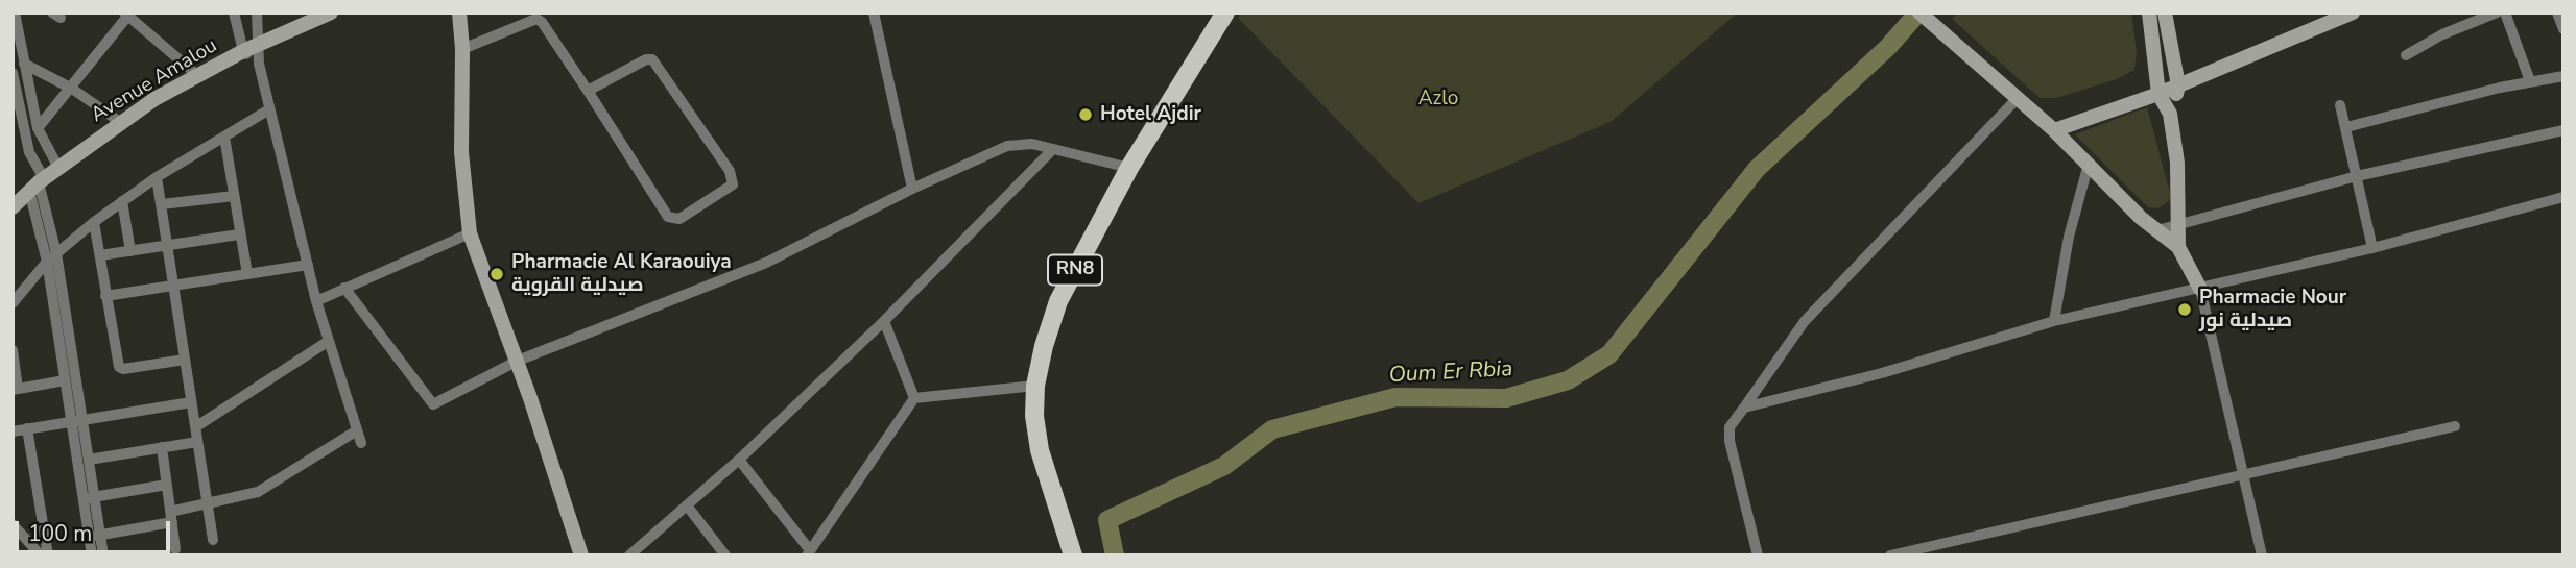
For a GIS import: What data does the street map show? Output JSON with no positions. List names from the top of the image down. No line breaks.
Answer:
{"streets":{"main road":["RN8"],"street":["Avenue Amalou"]},"water":["Oum Er Rbia"],"parks":["Azlo"],"places":["Hotel Ajdir","Pharmacie Al Karaouiya صيدلية القروية","Pharmacie Nour صيدلية نور"],"scale_bar":"100 m"}
